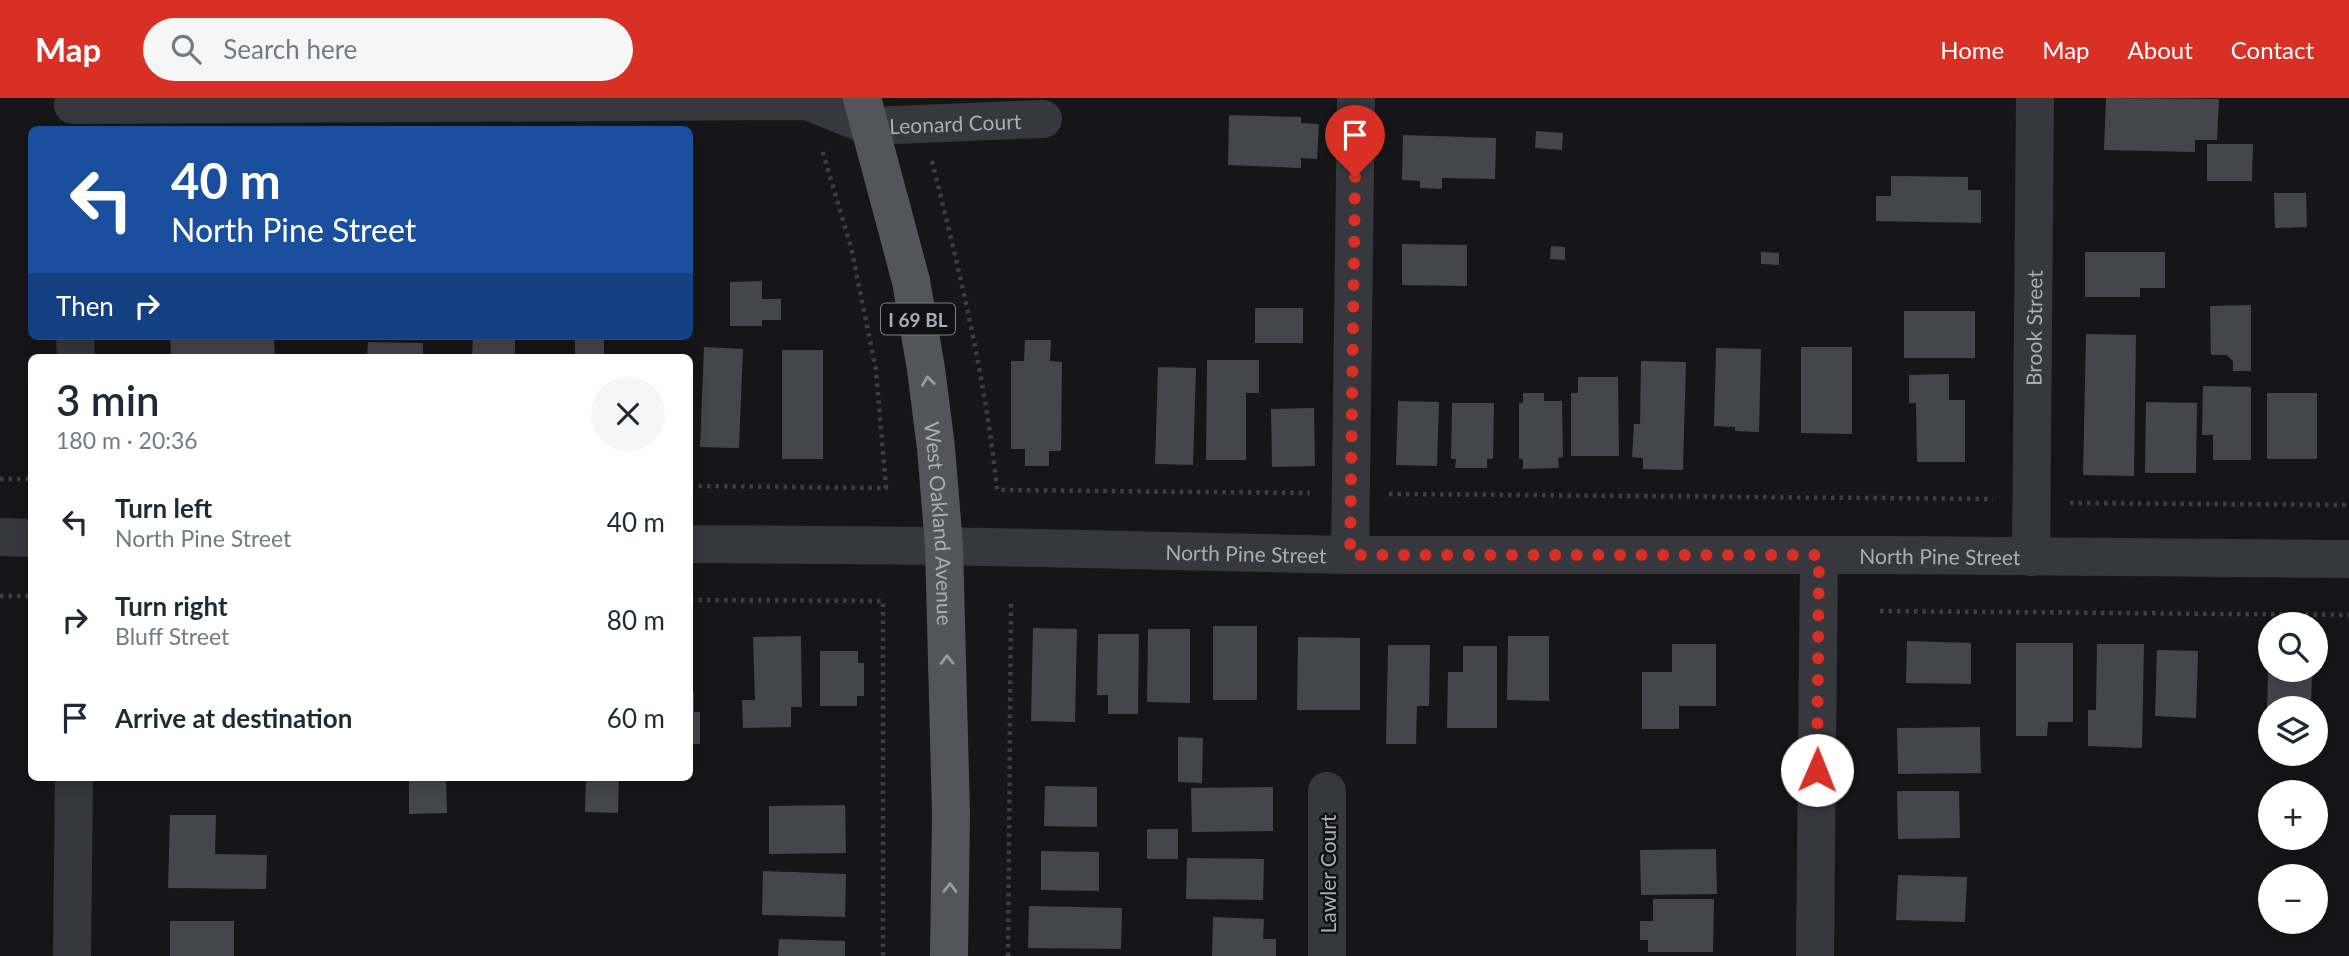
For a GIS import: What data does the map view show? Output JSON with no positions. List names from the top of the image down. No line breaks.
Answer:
{"streets":{"main road":["I 69 BL","West Oakland Avenue"],"street":["Leonard Court","Brook Street","North Pine Street","Lawler Court"]},"crossings":[["Leonard Court","West Oakland Avenue"],["Brook Street","North Pine Street"],["West Oakland Avenue","North Pine Street"]],"one_way":["West Oakland Avenue"],"page":{"header":"Map","search":"Search here","nav":["Home","Map","About","Contact"],"turn":["40 m","North Pine Street"],"then":"Then","heading":["3 min","180 m · 20:36"],"list":[{"name":"Turn left","note":"North Pine Street","value":"40 m"},{"name":"Turn right","note":"Bluff Street","value":"80 m"},{"name":"Arrive at destination","value":"60 m"}],"map_buttons":["+","−"]}}
